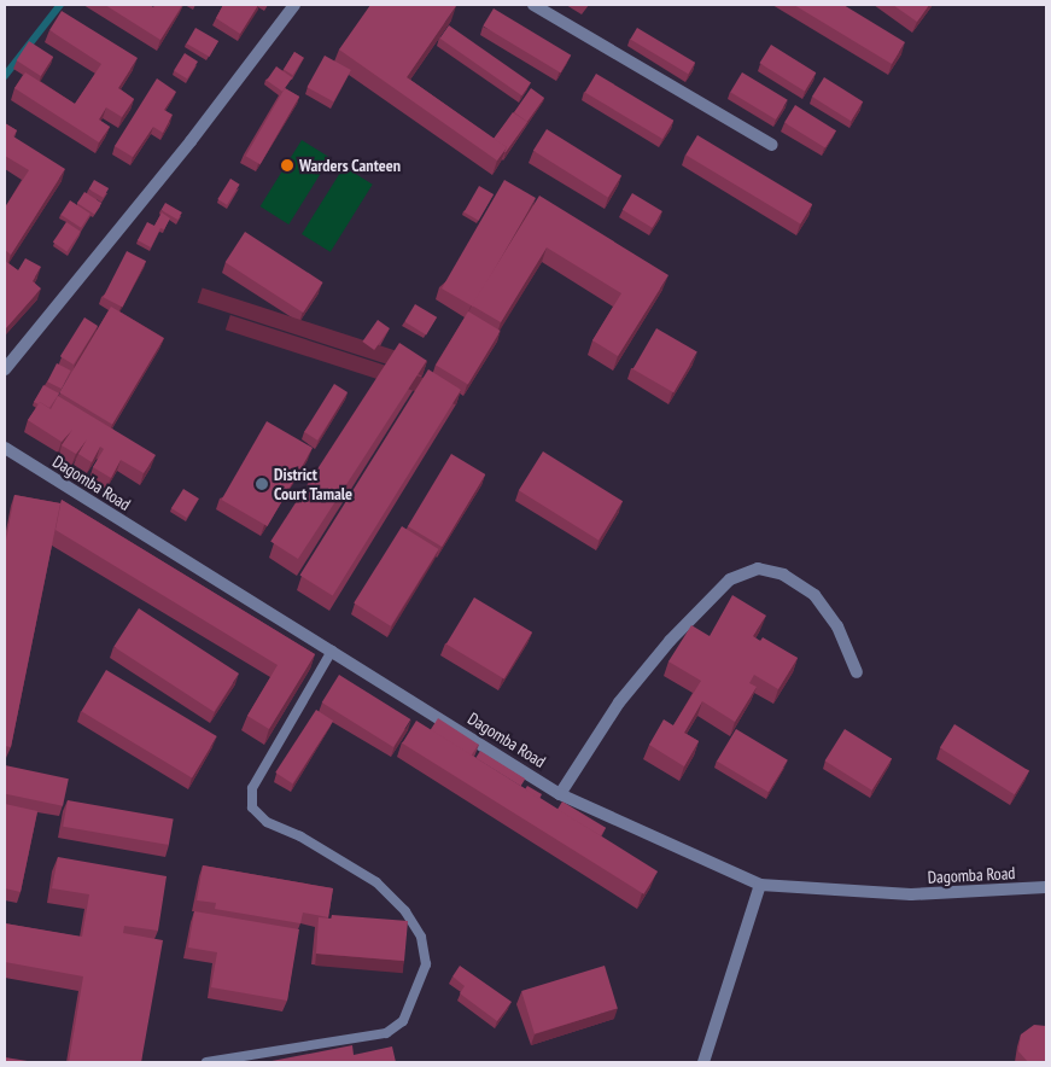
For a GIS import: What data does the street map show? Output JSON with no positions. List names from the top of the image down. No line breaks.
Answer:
{"streets":{"street":["Dagomba Road"]},"places":["Warders Canteen","District Court Tamale"]}
